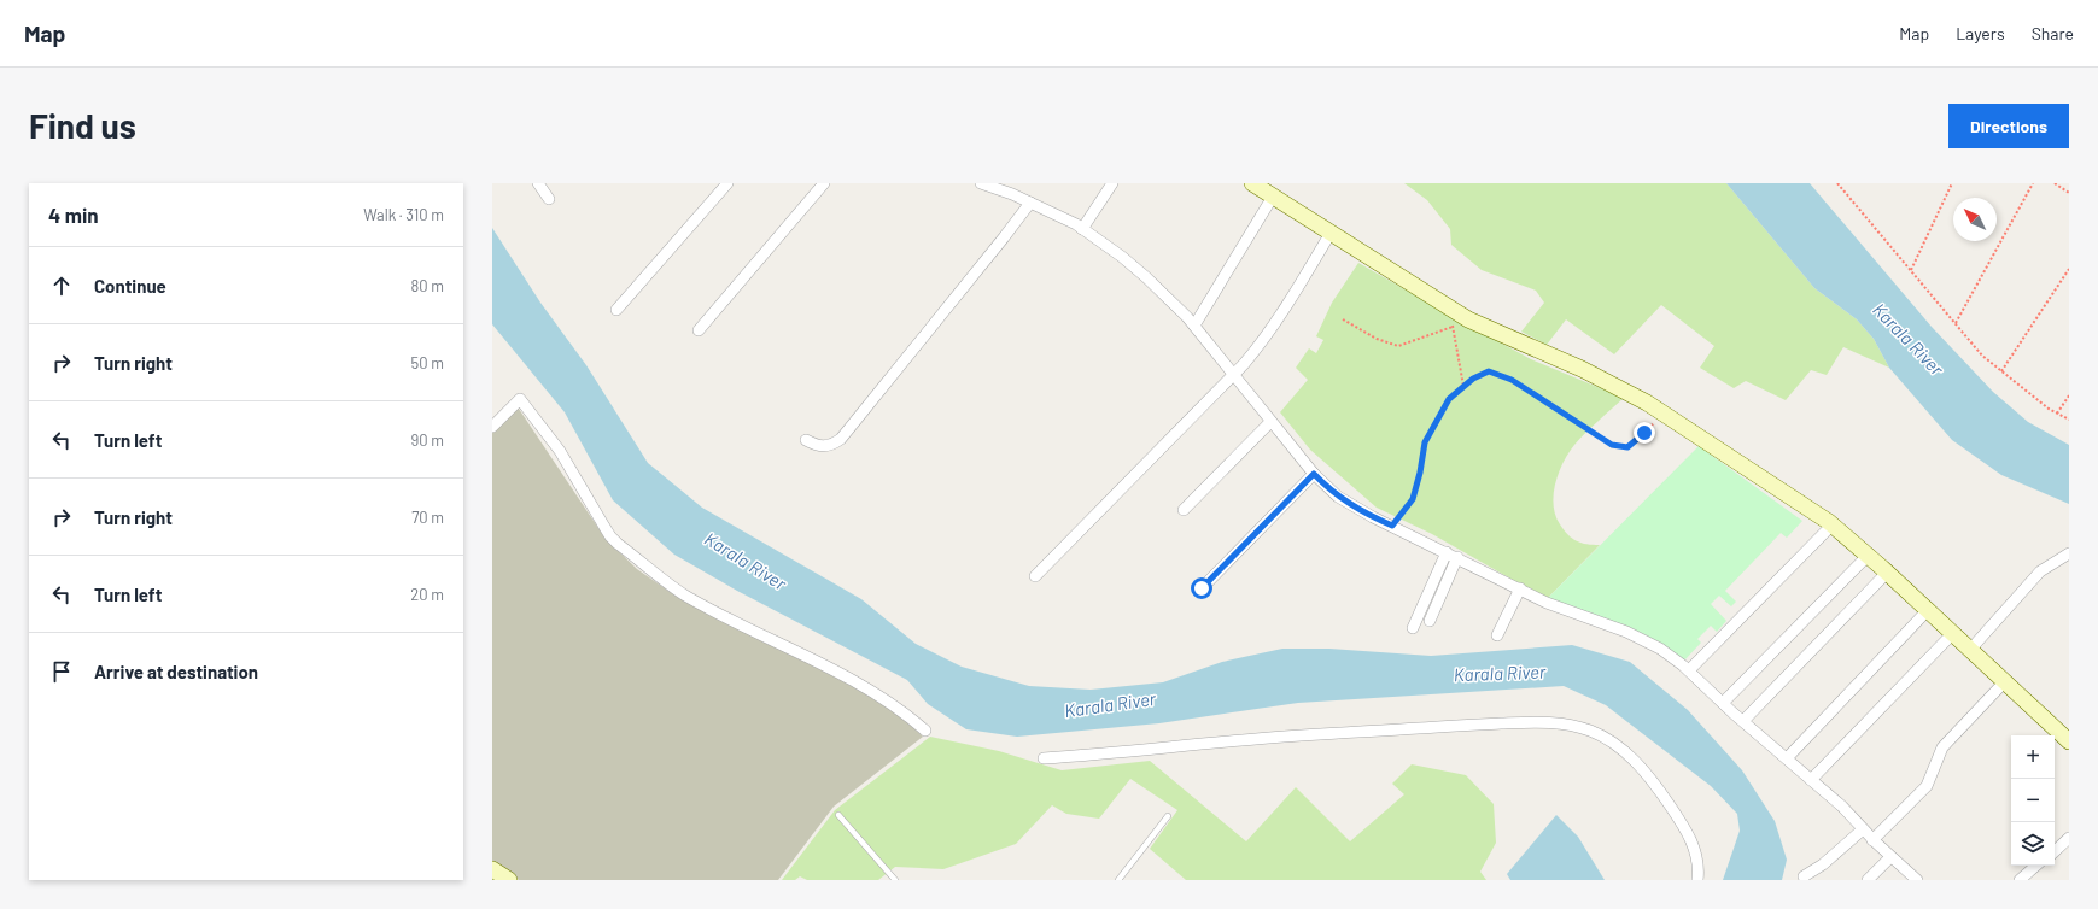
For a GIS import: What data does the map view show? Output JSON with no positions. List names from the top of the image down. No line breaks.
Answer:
{"water":["Karala River"],"north":"top left","page":{"header":"Map","nav":["Map","Layers","Share"],"buttons":"Directions","title":"Find us","heading":["4 min","Walk · 310 m"],"list":[["Continue","80 m"],["Turn right","50 m"],["Turn left","90 m"],["Turn right","70 m"],["Turn left","20 m"],"Arrive at destination"],"map_buttons":["+","−"]}}
